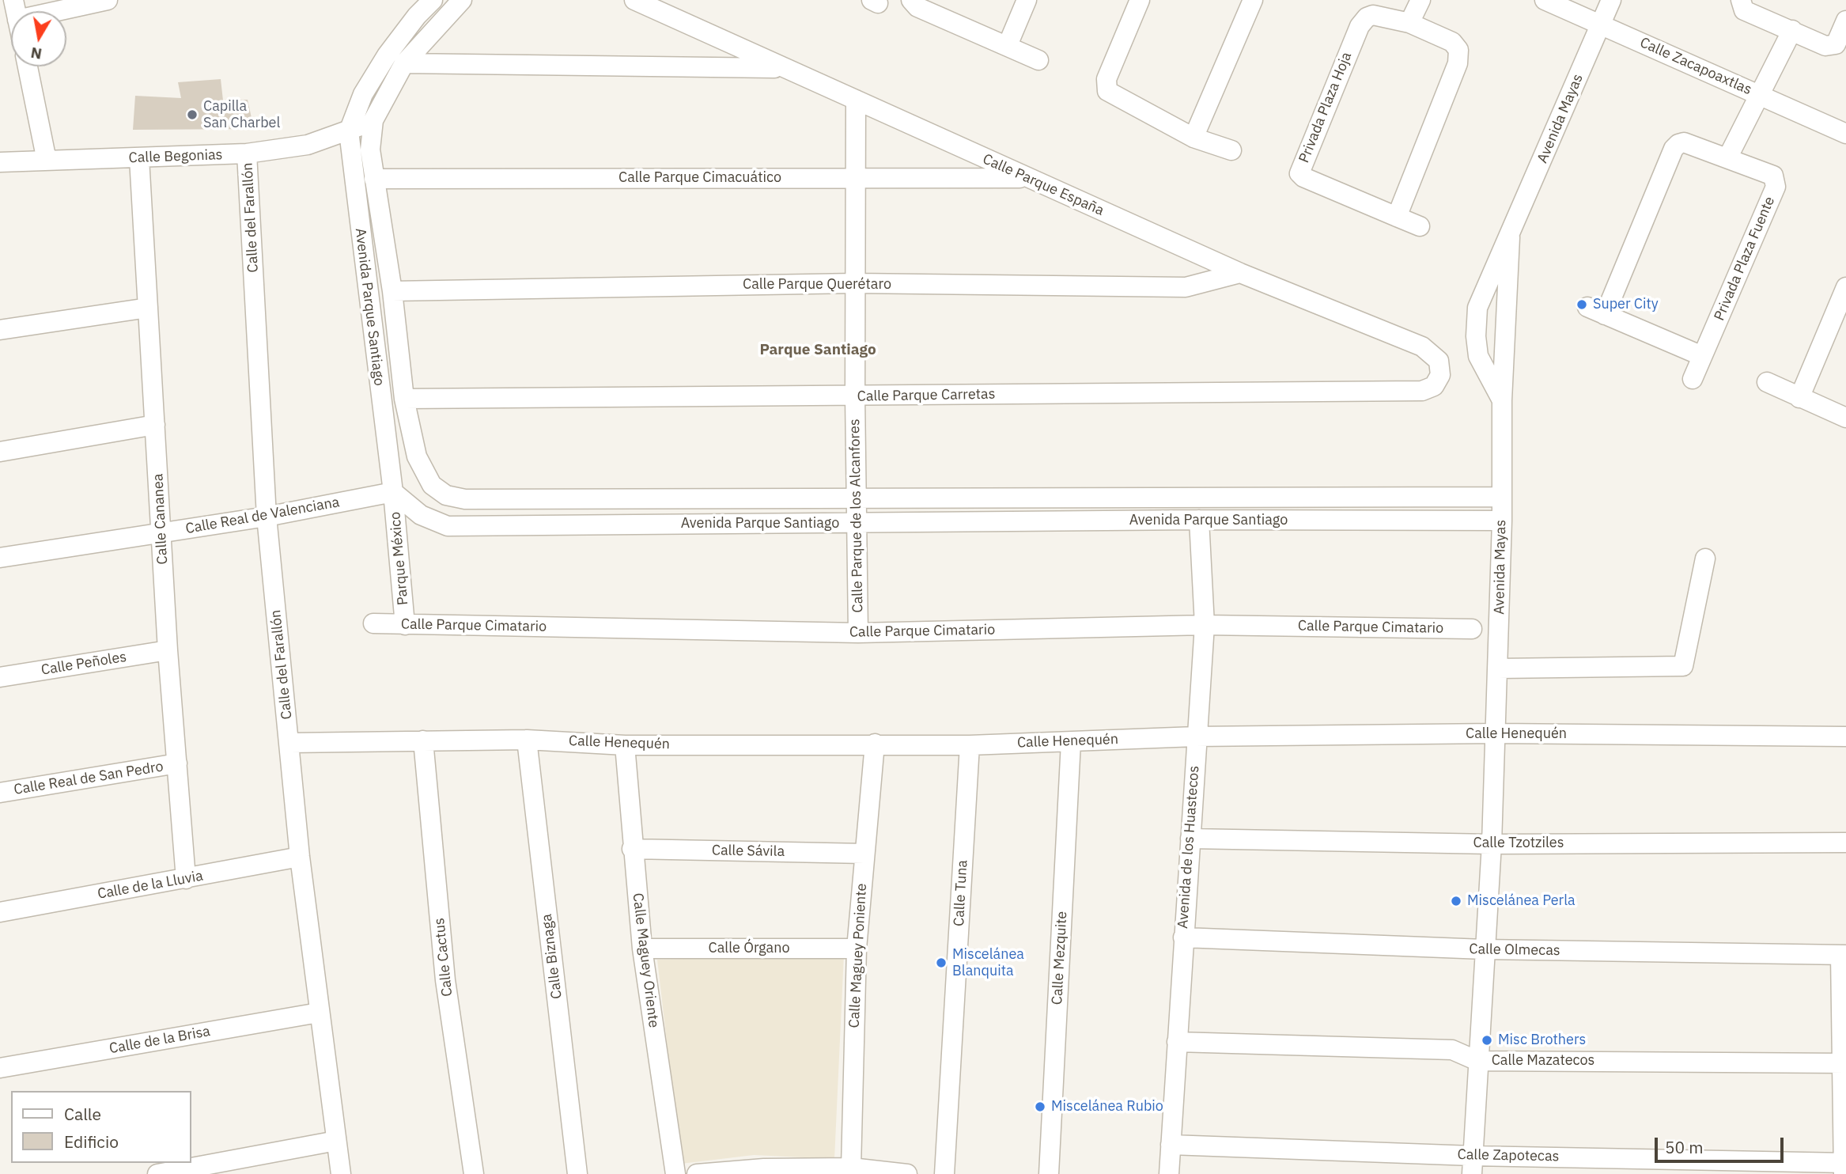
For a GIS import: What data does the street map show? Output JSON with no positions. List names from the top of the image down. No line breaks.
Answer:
{"streets":{"street":["Calle Zacapoaxtlas","Privada Plaza Hoja","Avenida Mayas","Calle Begonias","Calle Parque Cimacuático","Calle Parque España","Calle del Farallón","Privada Plaza Fuente","Calle Parque Querétaro","Avenida Parque Santiago","Calle Parque Carretas","Calle Real de Valenciana","Calle Parque de los Alcanfores","Calle Cananea","Parque México","Calle Parque Cimatario","Calle Peñoles","Calle Henequén","Calle Real de San Pedro","Calle Tzotziles","Avenida de los Huastecos","Calle Sávila","Calle de la Lluvia","Calle Tuna","Calle Órgano","Calle Olmecas","Calle Maguey Poniente","Calle Biznaga","Calle Cactus","Calle Mezquite","Calle Maguey Oriente","Calle de la Brisa","Calle Mazatecos","Calle Zapotecas"]},"crossings":[["Calle Zacapoaxtlas","Avenida Mayas"],["Avenida Mayas","Avenida Parque Santiago"],["Avenida Mayas","Calle Henequén"],["Avenida Mayas","Calle Tzotziles"],["Avenida Mayas","Calle Olmecas"],["Avenida Mayas","Calle Mazatecos"],["Avenida Mayas","Calle Zapotecas"],["Calle Begonias","Calle del Farallón"],["Calle Begonias","Avenida Parque Santiago"],["Calle Begonias","Calle Cananea"],["Calle Parque Cimacuático","Calle Parque España"],["Calle Parque Cimacuático","Avenida Parque Santiago"],["Calle Parque Cimacuático","Calle Parque de los Alcanfores"],["Calle Parque España","Calle Parque Querétaro"],["Calle Parque España","Calle Parque Carretas"],["Calle Parque España","Calle Parque de los Alcanfores"],["Calle del Farallón","Calle Real de Valenciana"],["Calle del Farallón","Calle Henequén"],["Calle del Farallón","Calle de la Lluvia"],["Calle del Farallón","Calle de la Brisa"],["Calle Parque Querétaro","Avenida Parque Santiago"],["Calle Parque Querétaro","Calle Parque de los Alcanfores"],["Avenida Parque Santiago","Calle Parque Carretas"],["Avenida Parque Santiago","Calle Real de Valenciana"],["Avenida Parque Santiago","Calle Parque de los Alcanfores"],["Avenida Parque Santiago","Parque México"],["Avenida Parque Santiago","Avenida de los Huastecos"],["Calle Parque Carretas","Calle Parque de los Alcanfores"],["Calle Real de Valenciana","Calle Cananea"],["Calle Real de Valenciana","Parque México"],["Calle Parque de los Alcanfores","Calle Parque Cimatario"],["Calle Cananea","Calle Peñoles"],["Calle Cananea","Calle Real de San Pedro"],["Calle Cananea","Calle de la Lluvia"],["Parque México","Calle Parque Cimatario"],["Calle Parque Cimatario","Avenida de los Huastecos"],["Calle Henequén","Avenida de los Huastecos"],["Calle Henequén","Calle Tuna"],["Calle Henequén","Calle Maguey Poniente"],["Calle Henequén","Calle Biznaga"],["Calle Henequén","Calle Cactus"],["Calle Henequén","Calle Mezquite"],["Calle Henequén","Calle Maguey Oriente"],["Calle Tzotziles","Avenida de los Huastecos"],["Avenida de los Huastecos","Calle Olmecas"],["Avenida de los Huastecos","Calle Mazatecos"],["Avenida de los Huastecos","Calle Zapotecas"],["Calle Sávila","Calle Maguey Poniente"],["Calle Sávila","Calle Maguey Oriente"],["Calle Órgano","Calle Maguey Poniente"],["Calle Órgano","Calle Maguey Oriente"]],"districts":["Parque Santiago"],"places":["Capilla San Charbel","Super City","Miscelánea Perla","Miscelánea Blanquita","Misc Brothers","Miscelánea Rubio"],"legend":["Calle","Edificio"],"scale_bar":"50 m","north":"bottom"}
